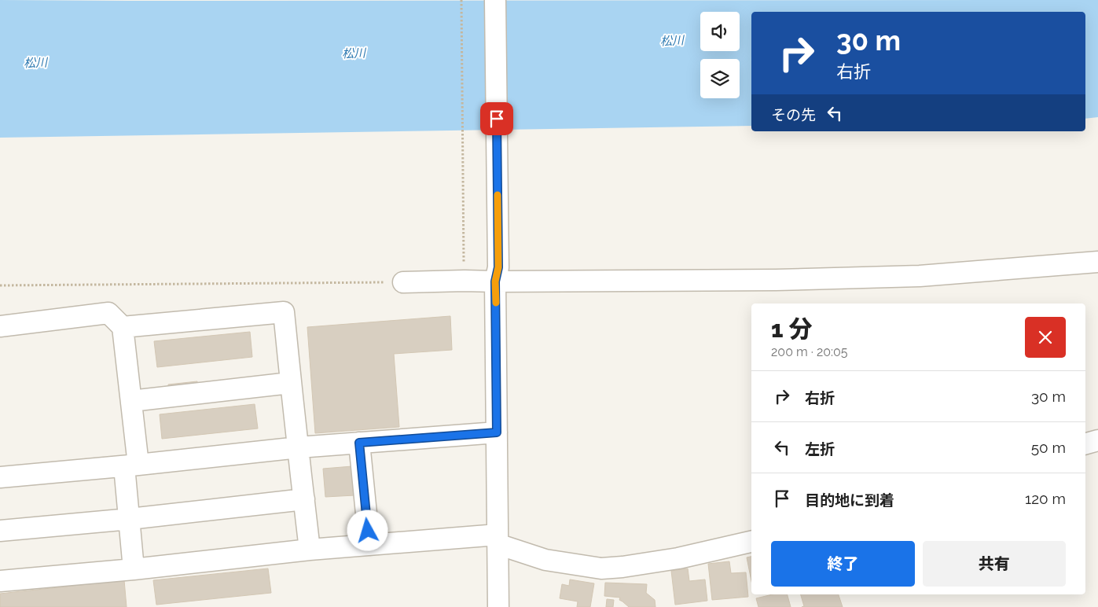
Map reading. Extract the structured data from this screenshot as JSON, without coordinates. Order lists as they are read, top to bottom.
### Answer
{
  "water": ["松川"],
  "page": {
    "turn": ["30 m", "右折"],
    "then": "その先",
    "heading": ["1 分", "200 m · 20:05"],
    "list": [
      {
        "name": "右折",
        "value": "30 m"
      },
      {
        "name": "左折",
        "value": "50 m"
      },
      {
        "name": "目的地に到着",
        "value": "120 m"
      }
    ],
    "buttons": ["終了", "共有"]
  }
}
